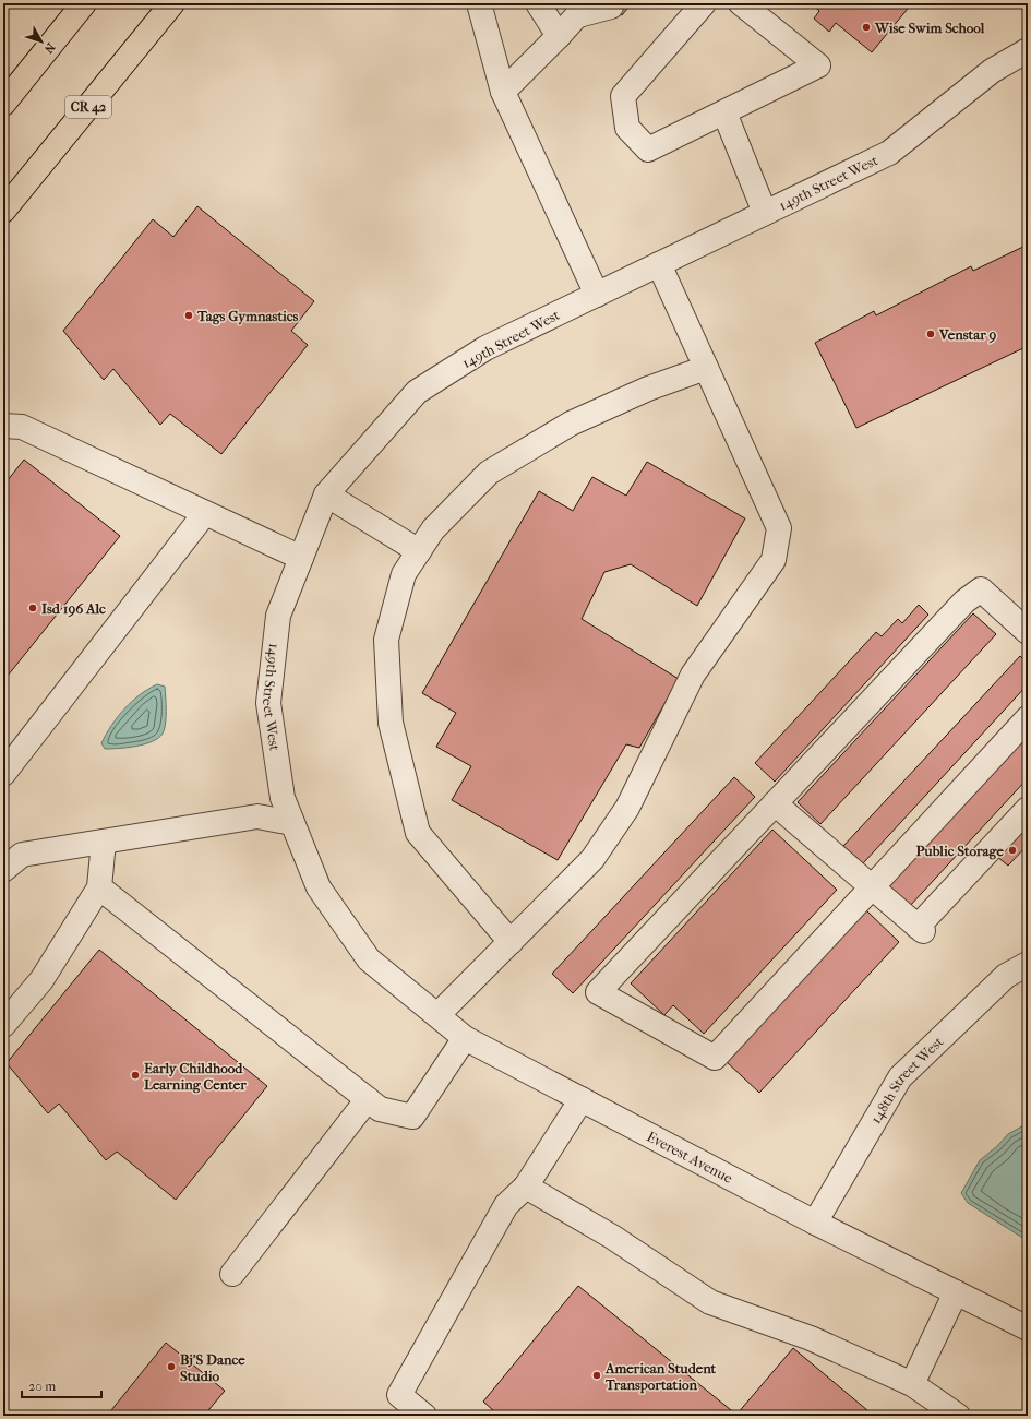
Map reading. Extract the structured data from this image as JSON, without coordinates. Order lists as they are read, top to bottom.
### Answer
{
  "streets": {
    "highway": ["CR 42"],
    "street": ["149th Street West", "148th Street West", "Everest Avenue"]
  },
  "crossings": [
    ["149th Street West", "Everest Avenue"],
    ["148th Street West", "Everest Avenue"]
  ],
  "places": [
    "Wise Swim School",
    "Tags Gymnastics",
    "Venstar 9",
    "Isd 196 Alc",
    "Public Storage",
    "Early Childhood Learning Center",
    "Bj'S Dance Studio",
    "American Student Transportation"
  ],
  "scale_bar": "20 m",
  "north": "bottom right"
}
